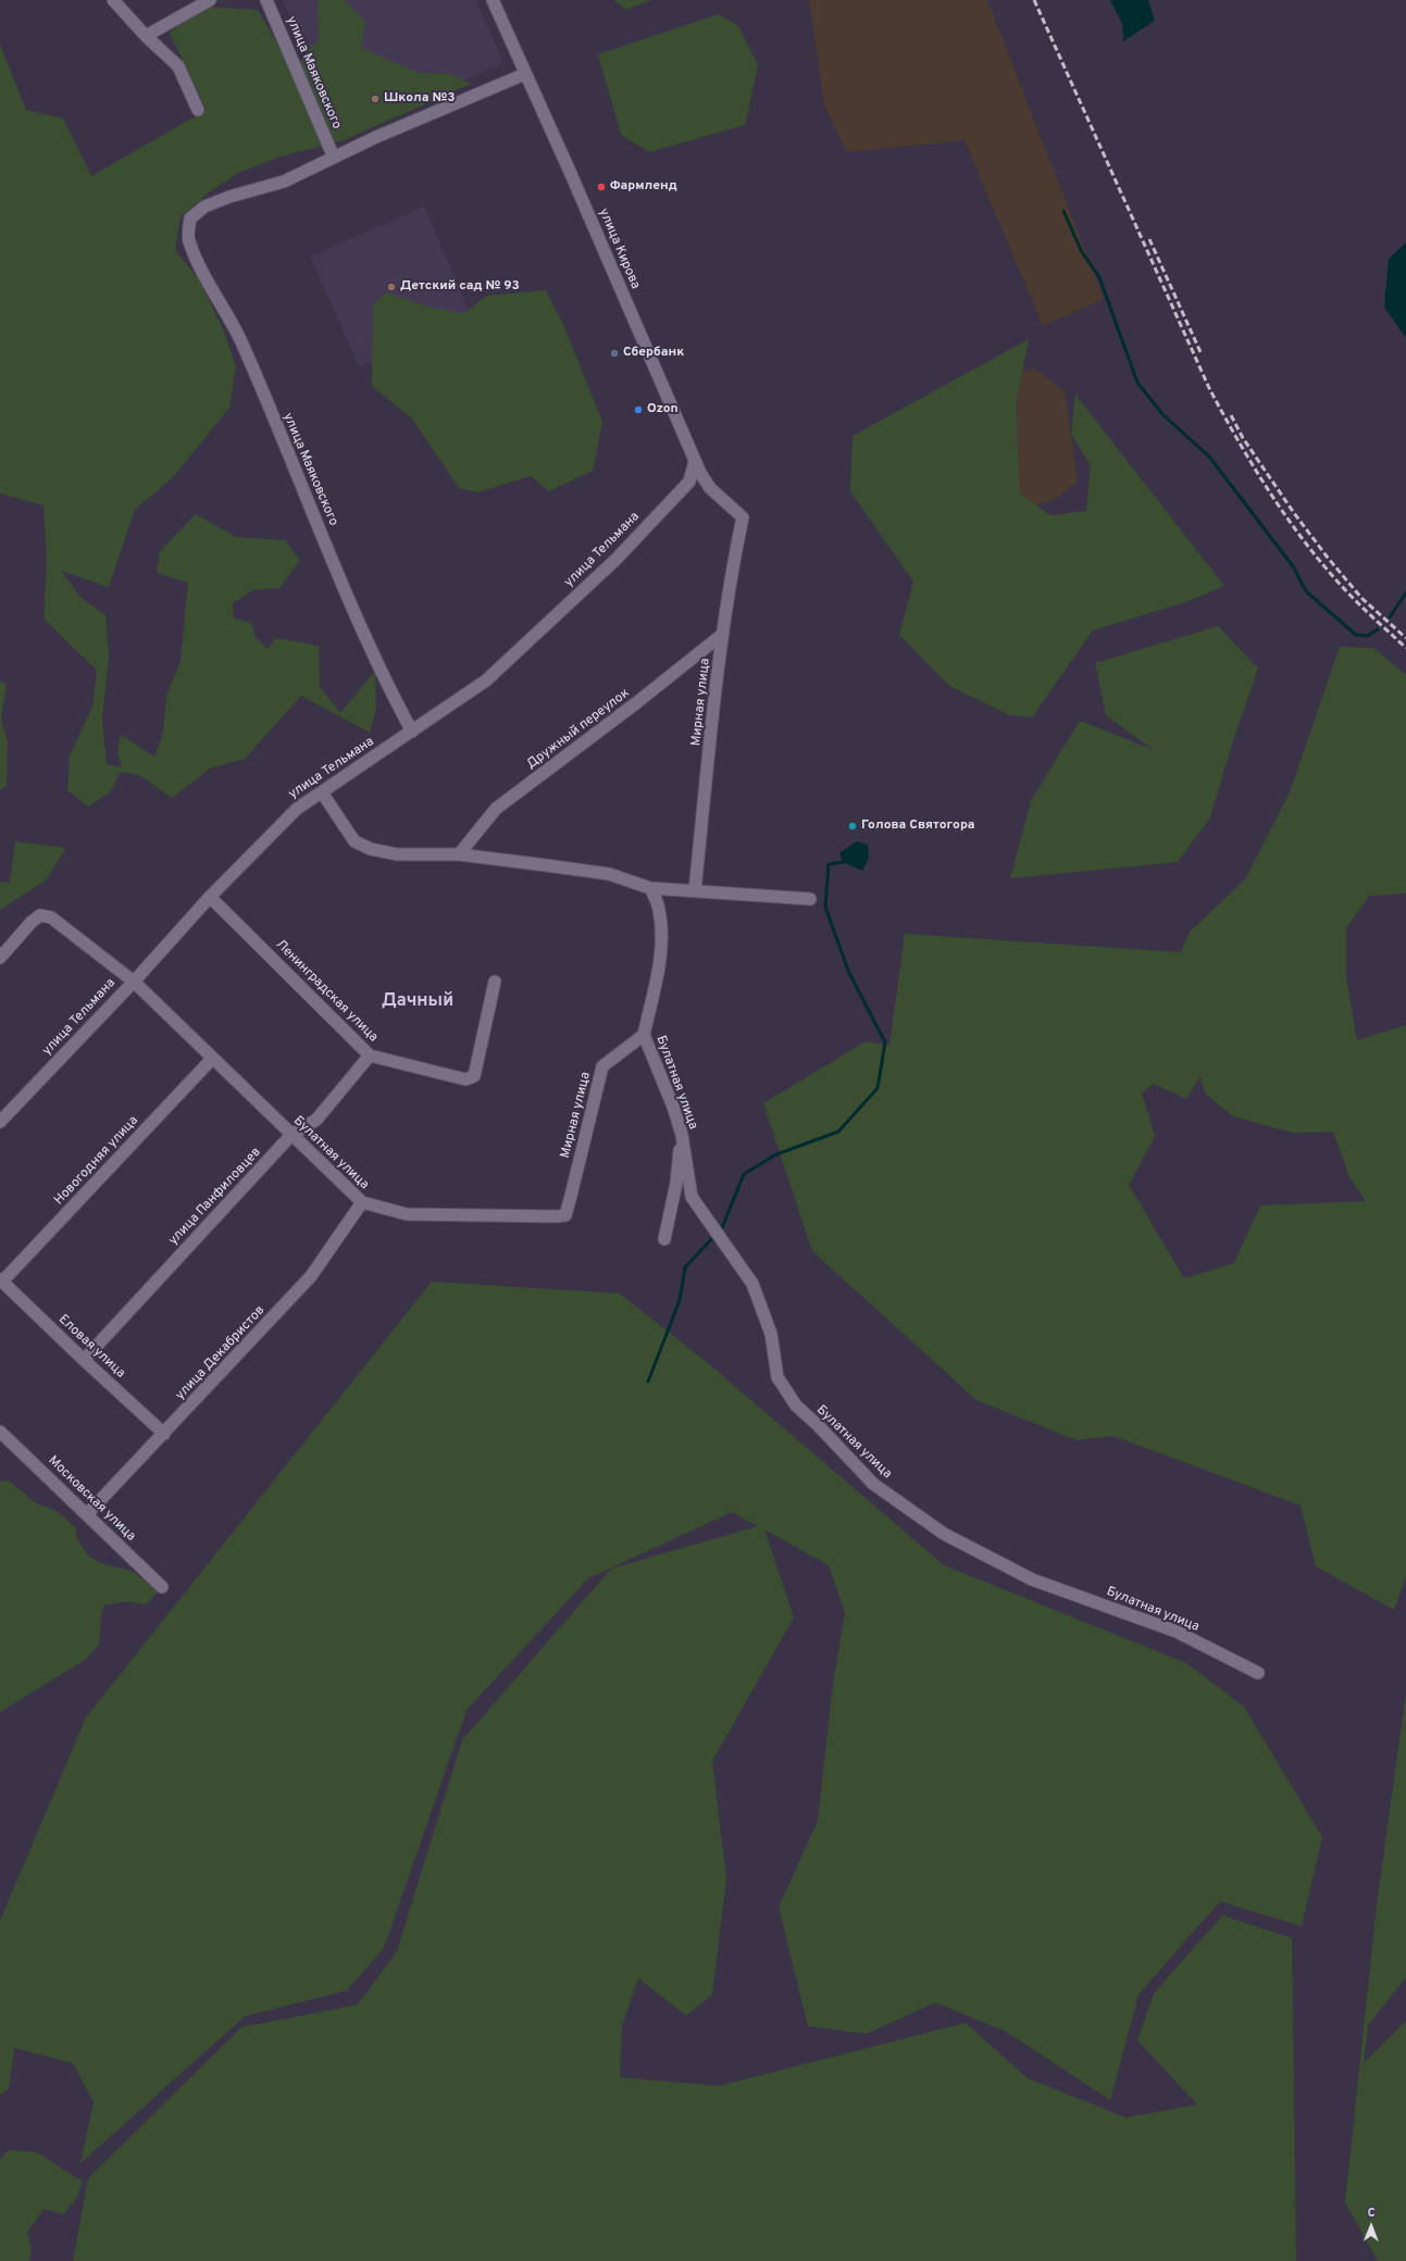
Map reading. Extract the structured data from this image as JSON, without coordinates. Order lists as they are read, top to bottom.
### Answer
{
  "streets": {
    "street": [
      "улица Маяковского",
      "улица Кирова",
      "улица Тельмана",
      "Мирная улица",
      "Дружный переулок",
      "Ленинградская улица",
      "Булатная улица",
      "Новогодняя улица",
      "улица Панфиловцев",
      "Еловая улица",
      "улица Декабристов",
      "Московская улица"
    ]
  },
  "crossings": [
    ["улица Маяковского", "улица Тельмана"],
    ["улица Кирова", "улица Тельмана"],
    ["улица Кирова", "Мирная улица"],
    ["улица Тельмана", "Ленинградская улица"],
    ["улица Тельмана", "Булатная улица"],
    ["Мирная улица", "Дружный переулок"],
    ["Мирная улица", "Булатная улица"],
    ["Ленинградская улица", "улица Панфиловцев"],
    ["Булатная улица", "Новогодняя улица"],
    ["Булатная улица", "улица Панфиловцев"],
    ["Булатная улица", "улица Декабристов"],
    ["Новогодняя улица", "Еловая улица"],
    ["улица Панфиловцев", "Еловая улица"],
    ["Еловая улица", "улица Декабристов"],
    ["улица Декабристов", "Московская улица"]
  ],
  "districts": ["Дачный"],
  "places": [
    "Школа №3",
    "Фармленд",
    "Детский сад № 93",
    "Сбербанк",
    "Ozon",
    "Голова Святогора"
  ],
  "north": "top"
}
